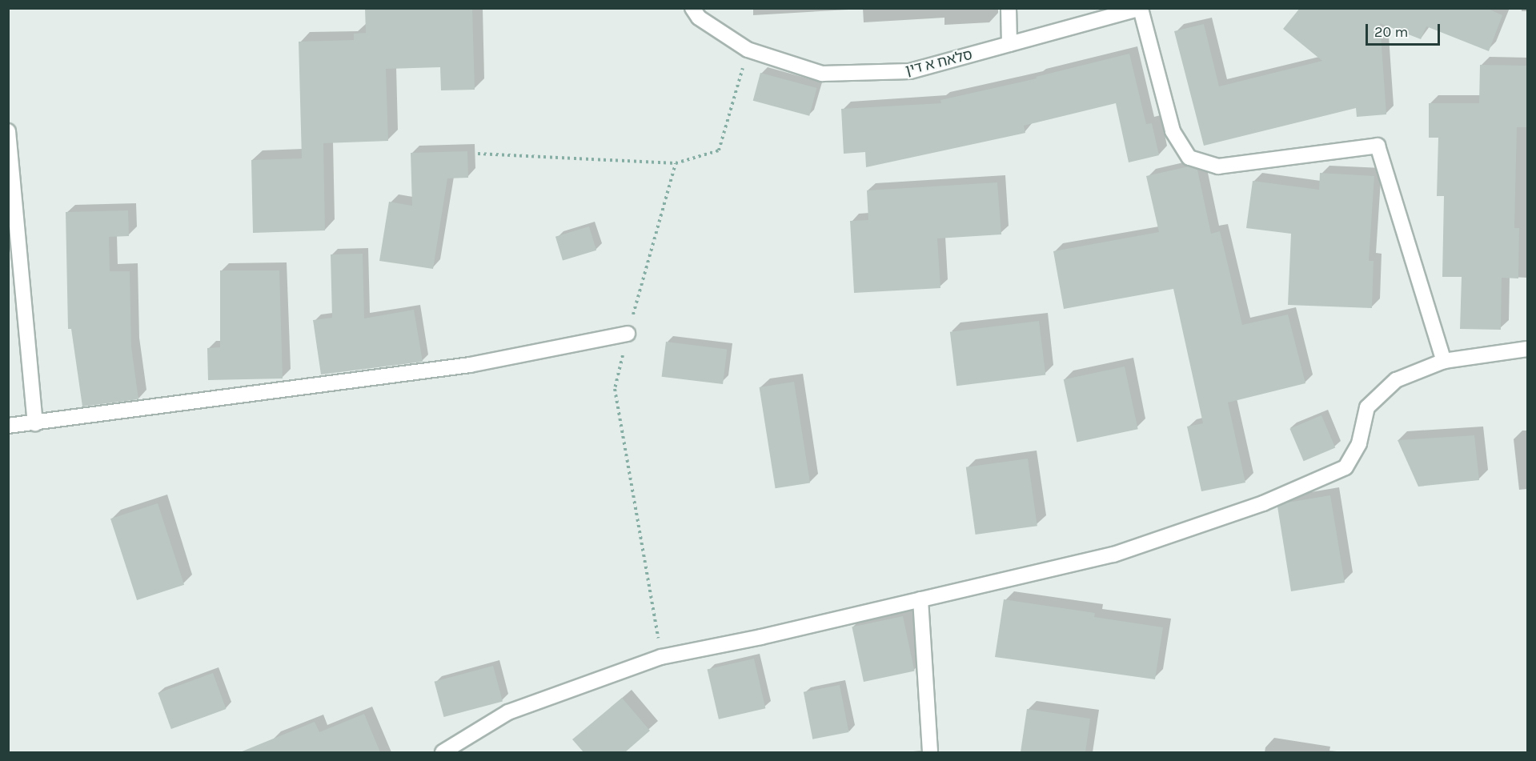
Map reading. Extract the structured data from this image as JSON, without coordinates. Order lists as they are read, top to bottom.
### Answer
{
  "streets": {
    "street": ["סלאח א דין"]
  },
  "scale_bar": "20 m"
}
